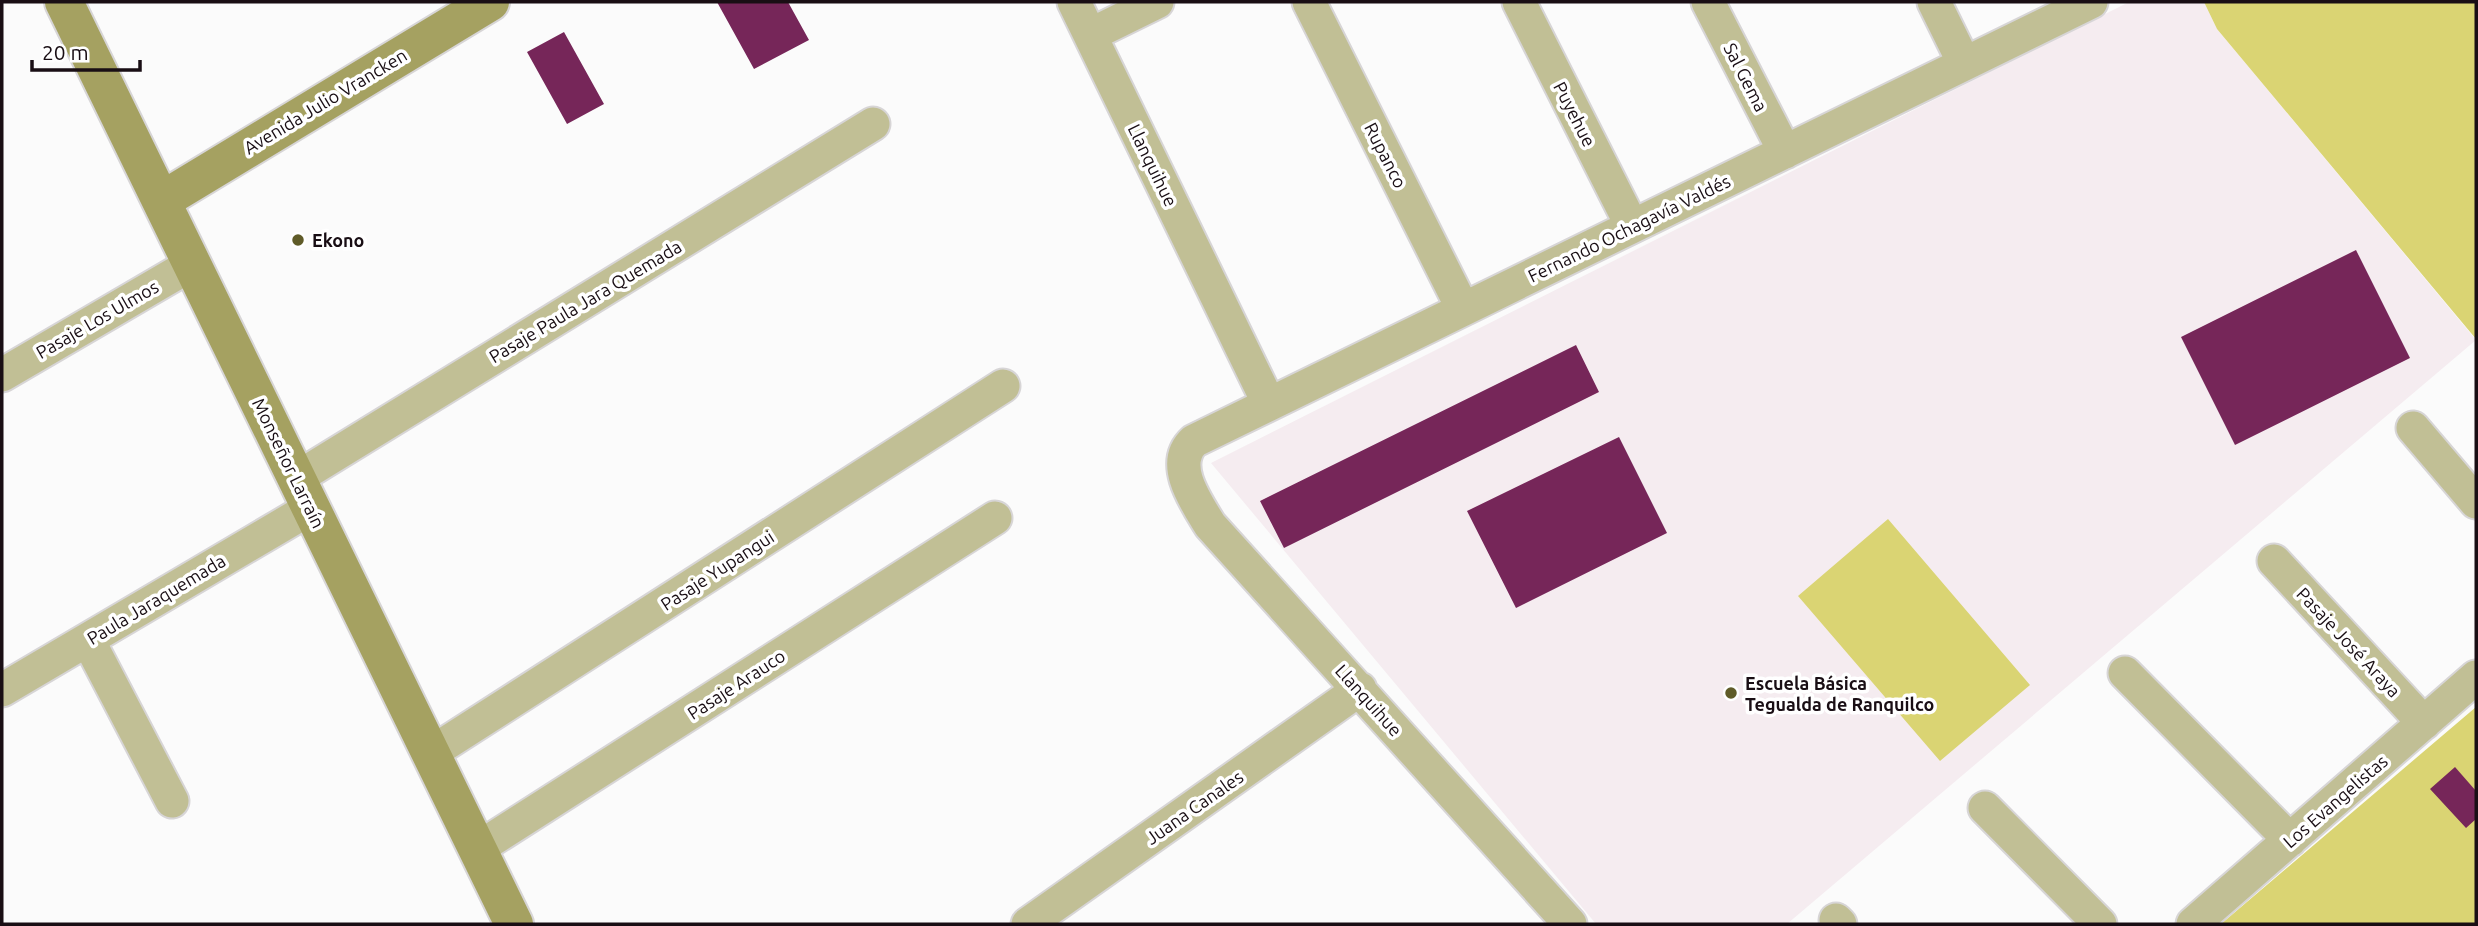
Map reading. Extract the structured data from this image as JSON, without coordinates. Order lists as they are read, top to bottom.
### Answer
{
  "streets": {
    "street": [
      "Sal Gema",
      "Avenida Julio Vrancken",
      "Puyehue",
      "Rupanco",
      "Llanquihue",
      "Fernando Ochagavía Valdés",
      "Pasaje Paula Jara Quemada",
      "Pasaje Los Ulmos",
      "Monseñor Larraín",
      "Pasaje Yupangui",
      "Paula Jaraquemada",
      "Pasaje José Araya",
      "Pasaje Arauco",
      "Los Evangelistas",
      "Juana Canales"
    ]
  },
  "crossings": [
    ["Sal Gema", "Fernando Ochagavía Valdés"],
    ["Avenida Julio Vrancken", "Monseñor Larraín"],
    ["Puyehue", "Fernando Ochagavía Valdés"],
    ["Rupanco", "Fernando Ochagavía Valdés"],
    ["Llanquihue", "Fernando Ochagavía Valdés"],
    ["Llanquihue", "Juana Canales"],
    ["Pasaje Paula Jara Quemada", "Monseñor Larraín"],
    ["Pasaje Paula Jara Quemada", "Paula Jaraquemada"],
    ["Pasaje Los Ulmos", "Monseñor Larraín"],
    ["Monseñor Larraín", "Pasaje Yupangui"],
    ["Monseñor Larraín", "Paula Jaraquemada"],
    ["Monseñor Larraín", "Pasaje Arauco"],
    ["Pasaje José Araya", "Los Evangelistas"]
  ],
  "places": ["Ekono", "Escuela Básica Tegualda de Ranquilco"],
  "scale_bar": "20 m"
}
